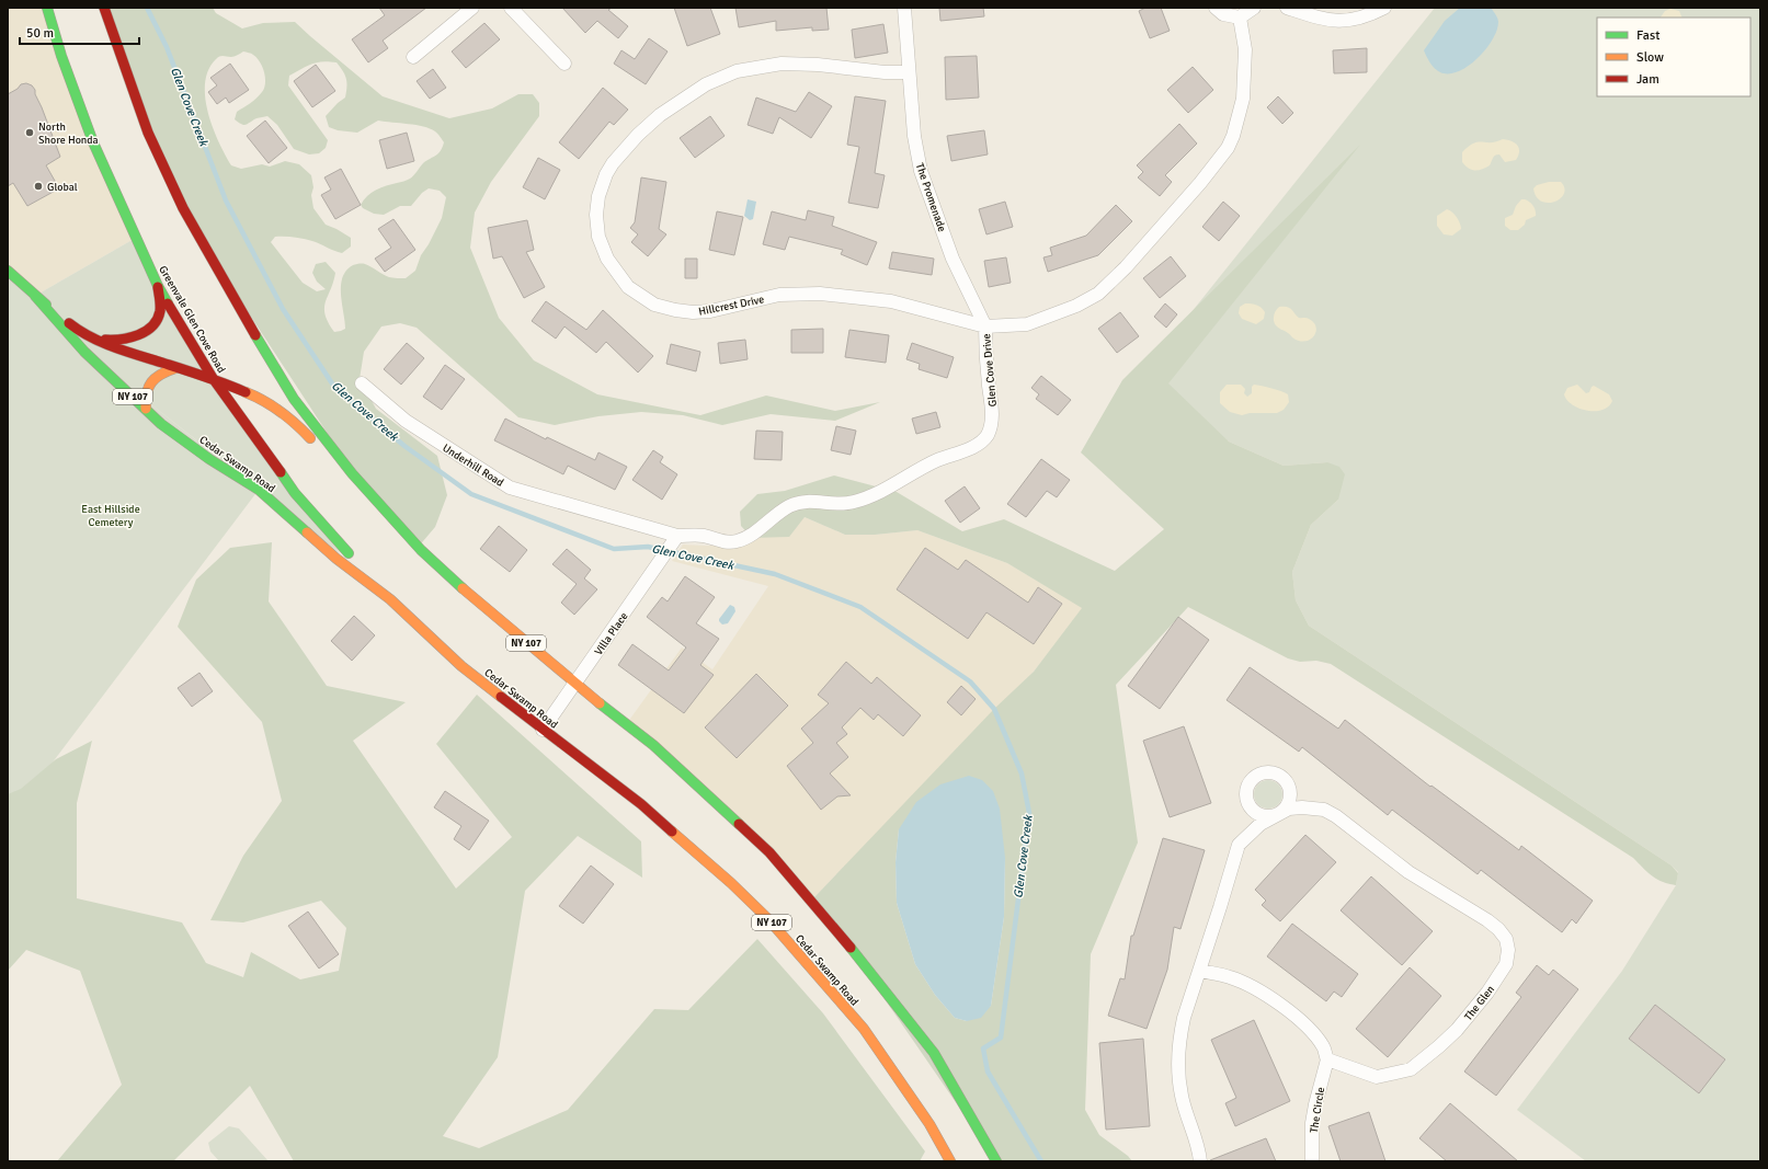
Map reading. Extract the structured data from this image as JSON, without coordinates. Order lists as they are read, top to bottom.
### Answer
{
  "streets": {
    "main road": ["Greenvale Glen Cove Road", "NY 107", "Cedar Swamp Road"],
    "street": [
      "The Promenade",
      "Hillcrest Drive",
      "Glen Cove Drive",
      "Underhill Road",
      "Villa Place",
      "The Glen",
      "The Circle"
    ]
  },
  "crossings": [
    ["The Promenade", "Hillcrest Drive"],
    ["The Promenade", "Glen Cove Drive"],
    ["Hillcrest Drive", "Glen Cove Drive"],
    ["Greenvale Glen Cove Road", "NY 107"],
    ["Greenvale Glen Cove Road", "Cedar Swamp Road"],
    ["Glen Cove Drive", "Underhill Road"],
    ["Glen Cove Drive", "Villa Place"],
    ["NY 107", "Cedar Swamp Road"],
    ["NY 107", "Villa Place"],
    ["Cedar Swamp Road", "Villa Place"],
    ["Underhill Road", "Villa Place"],
    ["The Glen", "The Circle"]
  ],
  "water": ["Glen Cove Creek"],
  "parks": ["East Hillside Cemetery"],
  "places": ["North Shore Honda", "Global"],
  "legend": ["Fast", "Slow", "Jam"],
  "scale_bar": "50 m"
}
